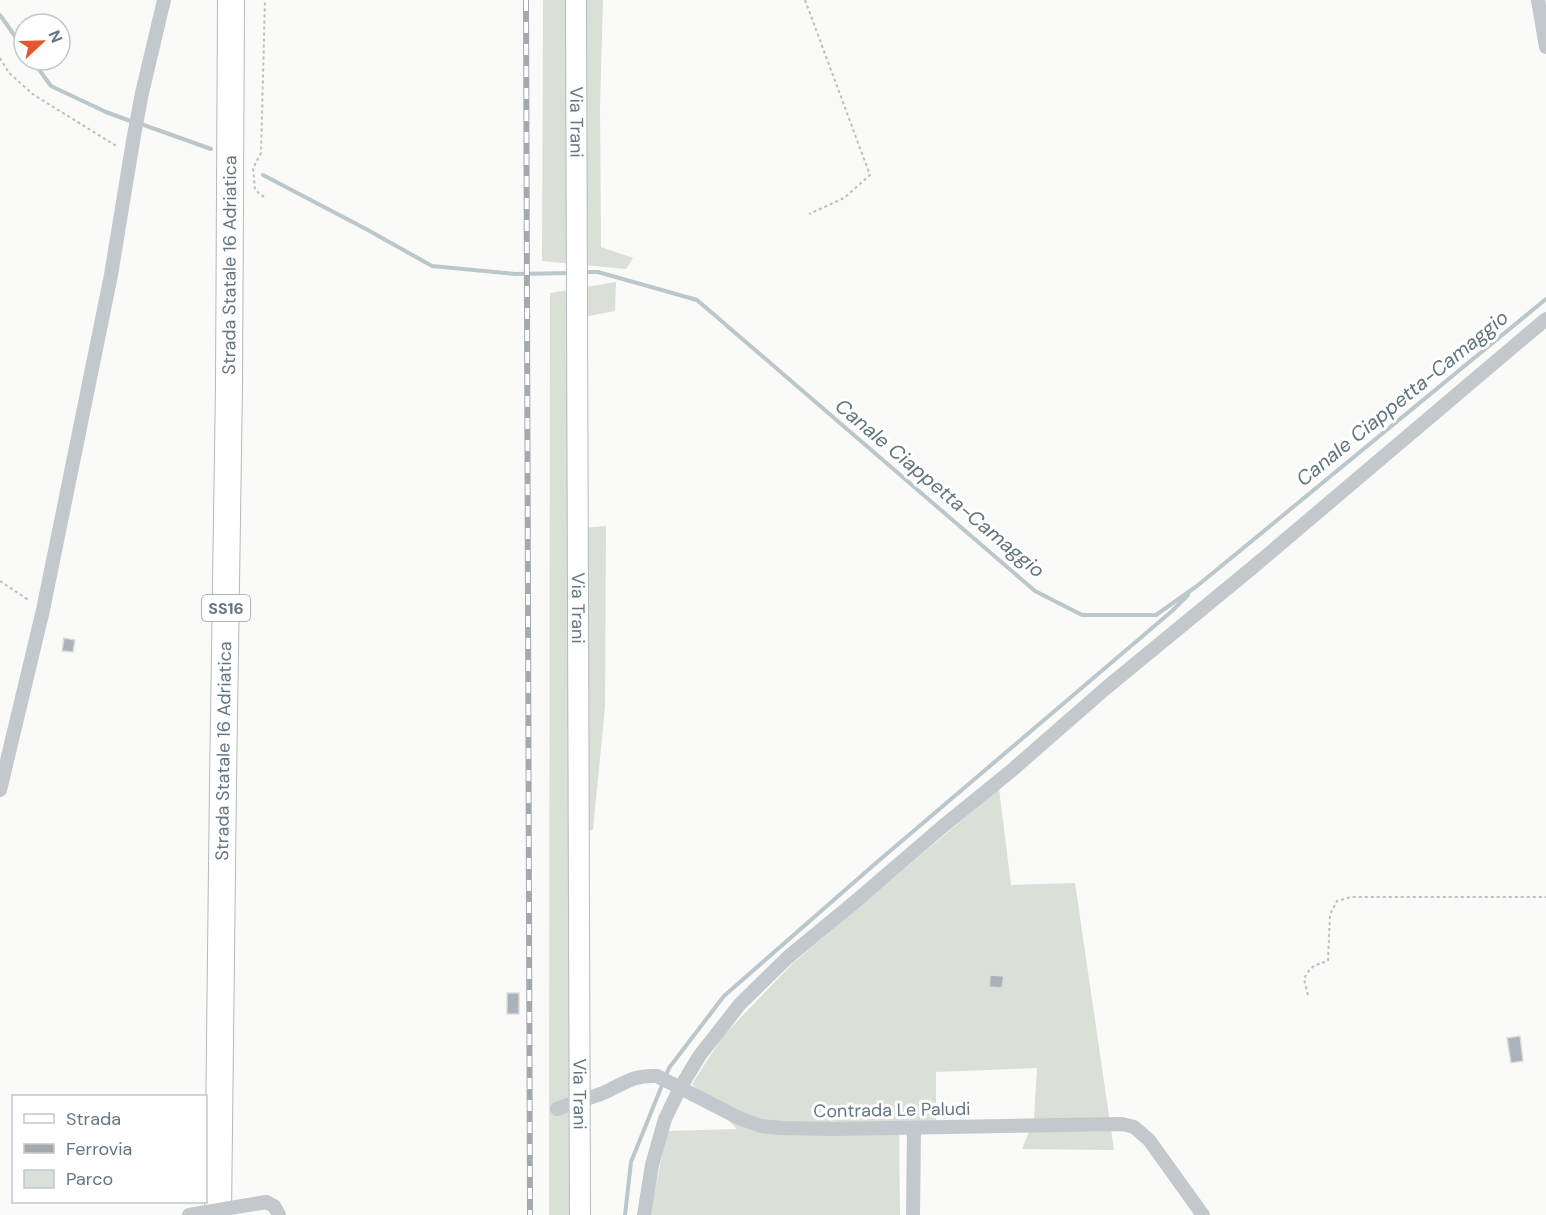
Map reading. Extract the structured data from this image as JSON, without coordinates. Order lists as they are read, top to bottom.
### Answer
{
  "streets": {
    "highway": ["Strada Statale 16 Adriatica", "SS16"],
    "main road": ["Via Trani"],
    "street": ["Contrada Le Paludi"]
  },
  "crossings": [
    ["Via Trani", "Contrada Le Paludi"]
  ],
  "water": ["Canale Ciappetta-Camaggio"],
  "legend": ["Strada", "Ferrovia", "Parco"],
  "north": "right"
}
